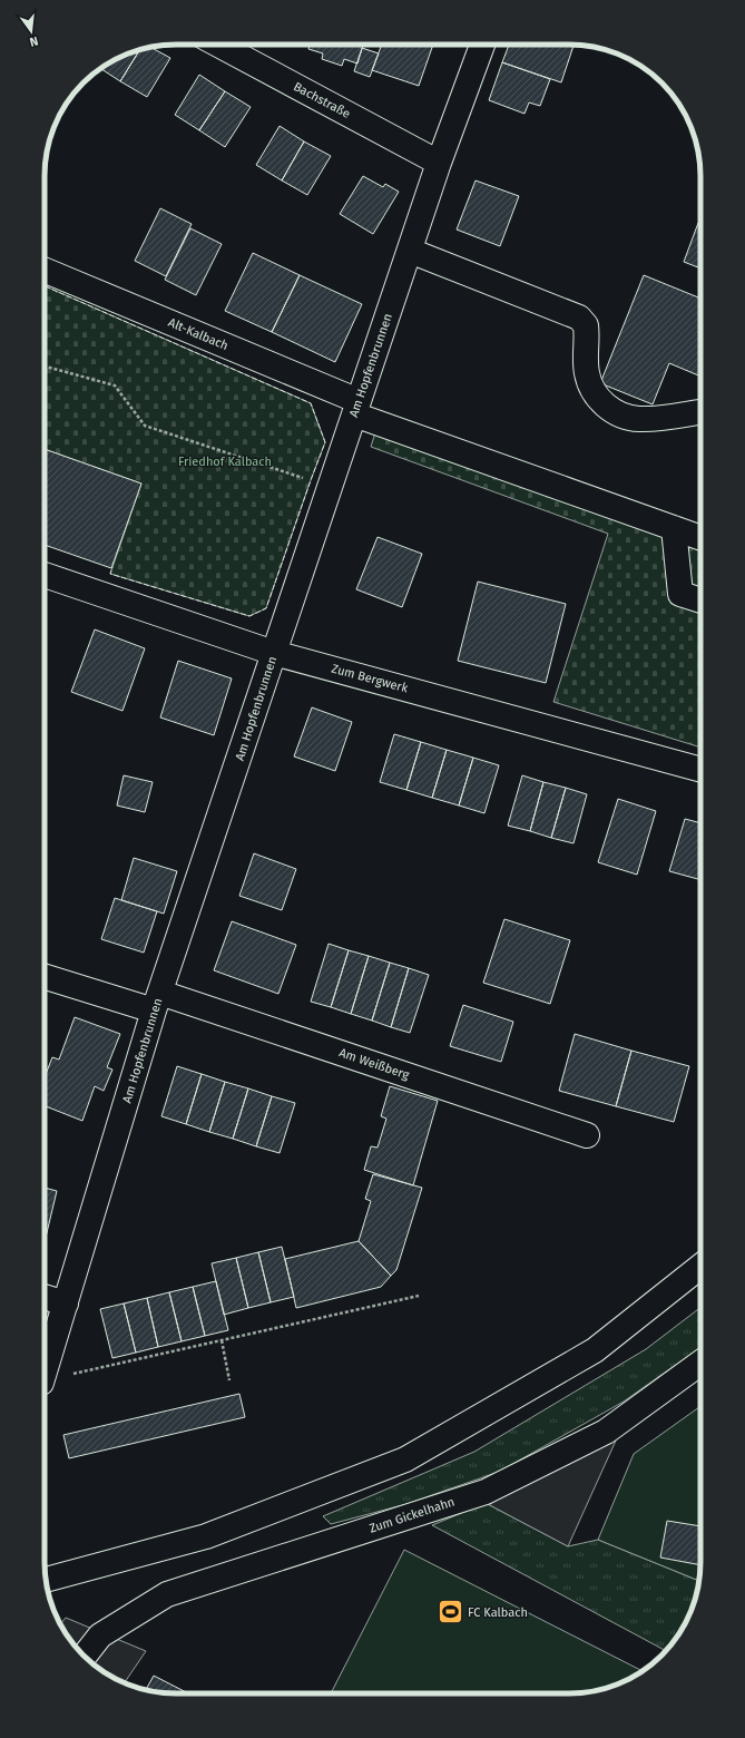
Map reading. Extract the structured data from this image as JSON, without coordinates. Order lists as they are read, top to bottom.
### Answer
{
  "streets": {
    "street": [
      "Bachstraße",
      "Alt-Kalbach",
      "Am Hopfenbrunnen",
      "Zum Bergwerk",
      "Am Weißberg",
      "Zum Gickelhahn"
    ]
  },
  "crossings": [
    ["Bachstraße", "Am Hopfenbrunnen"],
    ["Alt-Kalbach", "Am Hopfenbrunnen"],
    ["Am Hopfenbrunnen", "Zum Bergwerk"],
    ["Am Hopfenbrunnen", "Am Weißberg"]
  ],
  "parks": ["Friedhof Kalbach"],
  "places": {
    "sports": ["FC Kalbach"]
  },
  "north": "bottom"
}
